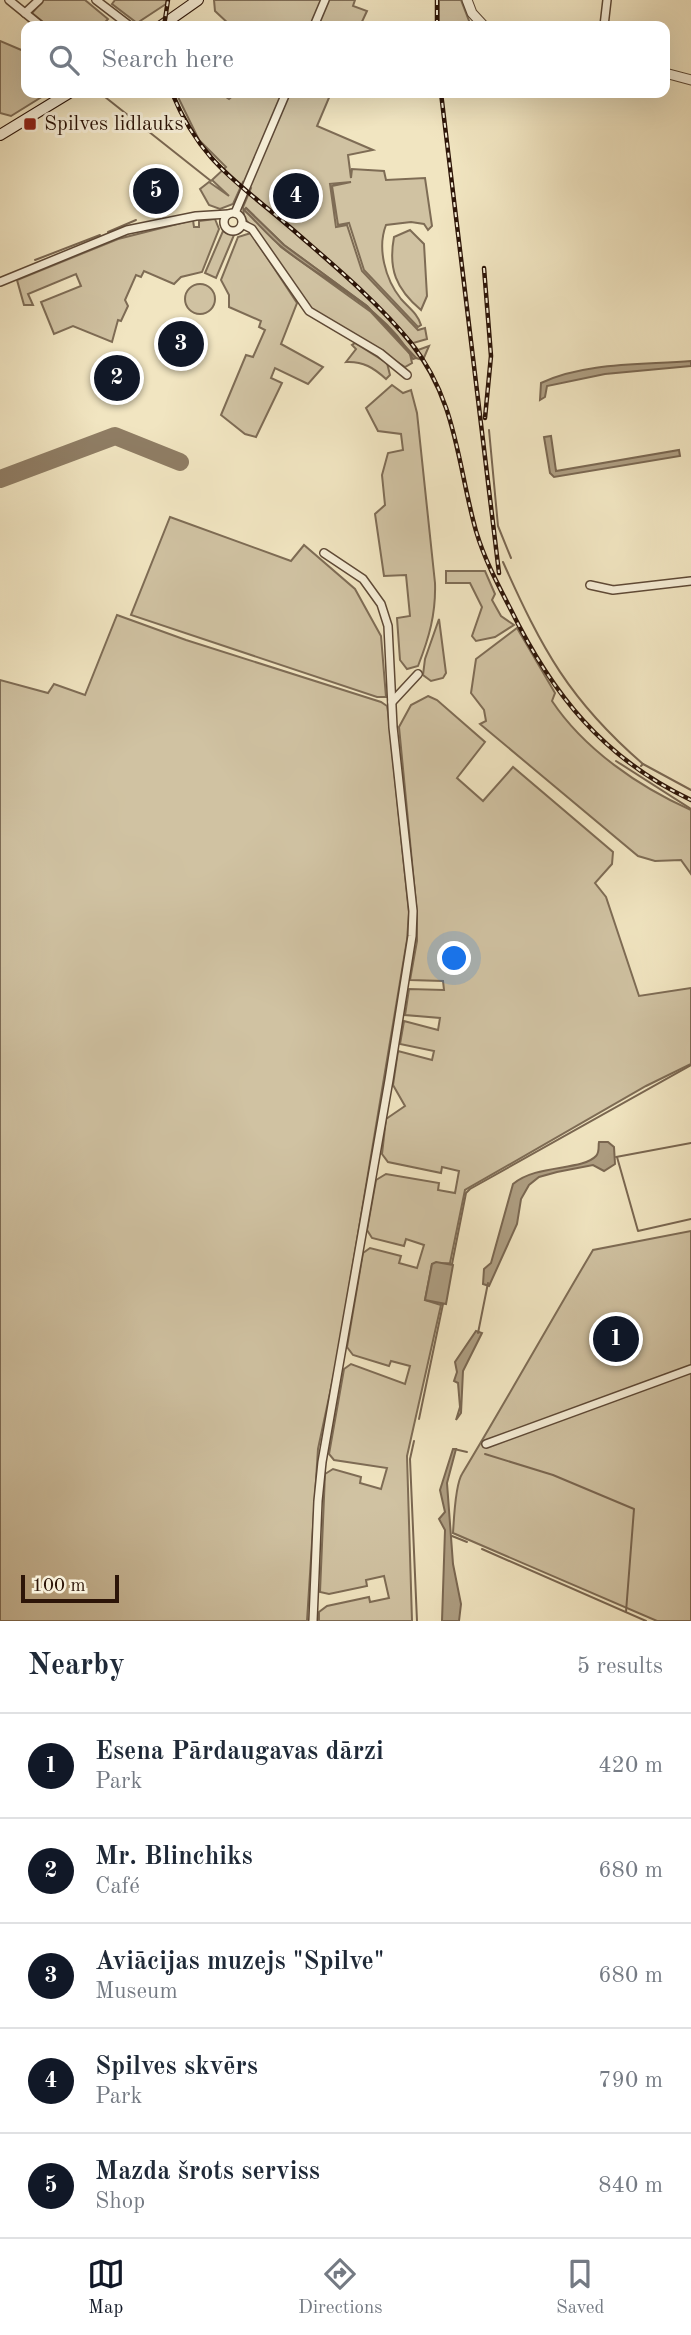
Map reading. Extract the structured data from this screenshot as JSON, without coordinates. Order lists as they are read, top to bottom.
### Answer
{
  "places": {
    "transit": ["Spilves lidlauks"]
  },
  "scale_bar": "100 m",
  "page": {
    "search": "Search here",
    "pins": [
      "5",
      "4",
      "3",
      "2",
      "1"
    ],
    "scale": "100 m",
    "heading": ["Nearby", "5 results"],
    "list": [
      {
        "mark": "1",
        "name": "Esena Pārdaugavas dārzi",
        "note": "Park",
        "value": "420 m"
      },
      {
        "mark": "2",
        "name": "Mr. Blinchiks",
        "note": "Café",
        "value": "680 m"
      },
      {
        "mark": "3",
        "name": "Aviācijas muzejs \"Spilve\"",
        "note": "Museum",
        "value": "680 m"
      },
      {
        "mark": "4",
        "name": "Spilves skvērs",
        "note": "Park",
        "value": "790 m"
      },
      {
        "mark": "5",
        "name": "Mazda šrots serviss",
        "note": "Shop",
        "value": "840 m"
      }
    ],
    "nav": ["Map", "Directions", "Saved"]
  }
}
